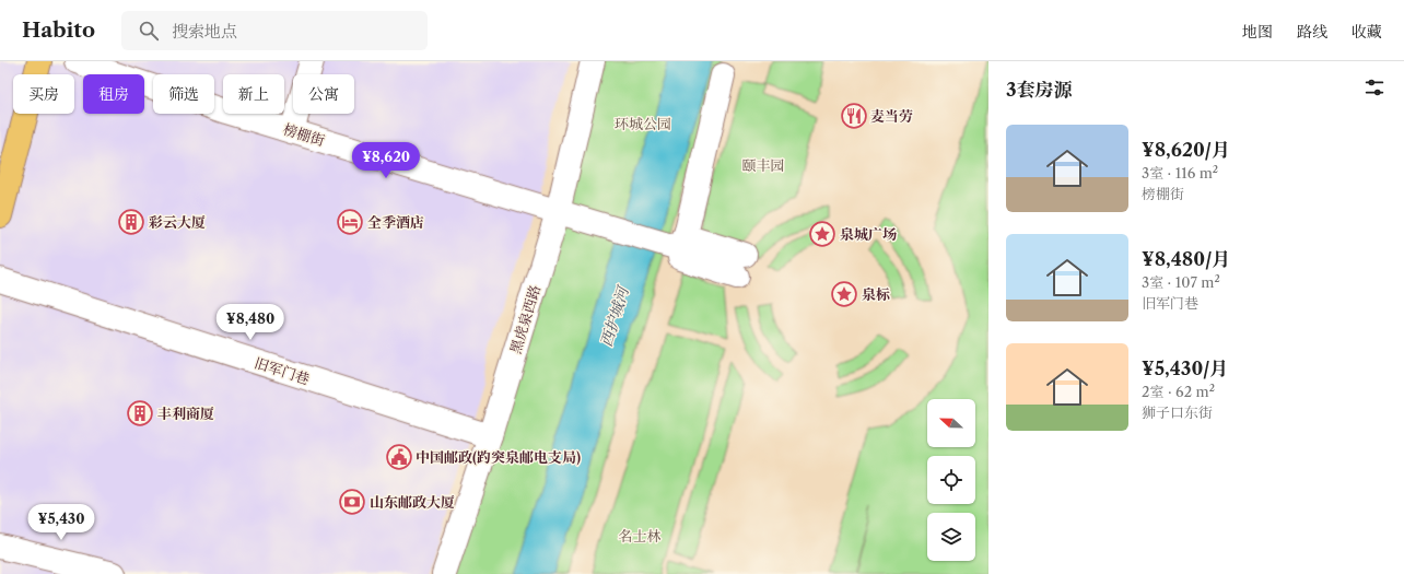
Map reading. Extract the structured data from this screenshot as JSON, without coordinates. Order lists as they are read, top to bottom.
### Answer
{
  "streets": {
    "street": ["榜棚街", "黑虎泉西路", "旧军门巷"]
  },
  "crossings": [
    ["榜棚街", "黑虎泉西路"],
    ["黑虎泉西路", "旧军门巷"]
  ],
  "water": ["西护城河"],
  "parks": ["环城公园", "颐丰园", "名士林"],
  "places": {
    "restaurant": ["麦当劳"],
    "building": ["彩云大厦", "丰利商厦"],
    "hotel": ["全季酒店"],
    "place": ["泉城广场", "泉标"],
    "public building": ["中国邮政(趵突泉邮电支局)"],
    "bank": ["山东邮政大厦"]
  },
  "north": "left",
  "page": {
    "header": "Habito",
    "search": "搜索地点",
    "nav": ["地图", "路线", "收藏"],
    "heading": "3套房源",
    "chip": [
      "买房",
      "租房",
      "筛选",
      "新上",
      "公寓"
    ],
    "list": [
      {
        "name": "¥8,620/月",
        "note": "3室 · 116 m² · 榜棚街"
      },
      {
        "name": "¥8,480/月",
        "note": "3室 · 107 m² · 旧军门巷"
      },
      {
        "name": "¥5,430/月",
        "note": "2室 · 62 m² · 狮子口东街"
      }
    ],
    "price": ["¥8,620", "¥8,480", "¥5,430"]
  }
}
